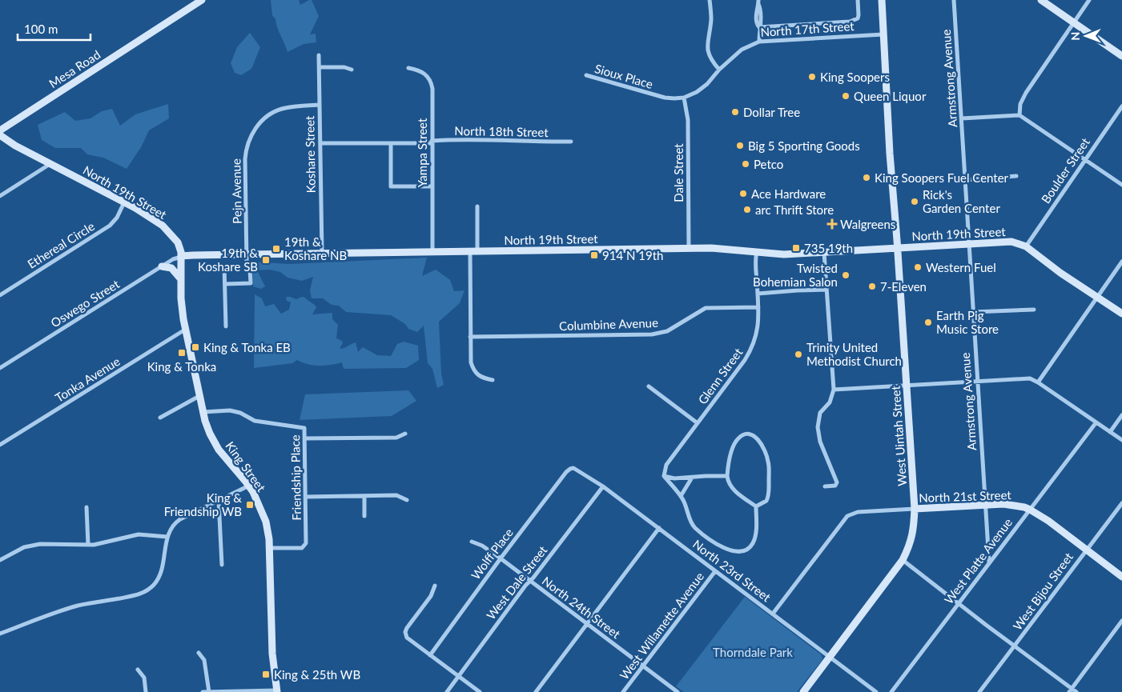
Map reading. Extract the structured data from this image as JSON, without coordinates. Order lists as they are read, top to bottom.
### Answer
{
  "streets": {
    "street": [
      "North 17th Street",
      "Mesa Road",
      "Sioux Place",
      "Armstrong Avenue",
      "North 18th Street",
      "Yampa Street",
      "Koshare Street",
      "Boulder Street",
      "Dale Street",
      "Pejn Avenue",
      "North 19th Street",
      "Ethereal Circle",
      "Oswego Street",
      "Columbine Avenue",
      "Glenn Street",
      "Tonka Avenue",
      "West Uintah Street",
      "King Street",
      "Friendship Place",
      "North 21st Street",
      "Wolff Place",
      "West Platte Avenue",
      "North 23rd Street",
      "West Dale Street",
      "West Bijou Street",
      "North 24th Street",
      "West Willamette Avenue"
    ]
  },
  "crossings": [
    ["North 17th Street", "Sioux Place"],
    ["North 17th Street", "Dale Street"],
    ["North 17th Street", "West Uintah Street"],
    ["Armstrong Avenue", "North 19th Street"],
    ["Armstrong Avenue", "North 21st Street"],
    ["Armstrong Avenue", "West Platte Avenue"],
    ["North 18th Street", "Yampa Street"],
    ["North 18th Street", "Koshare Street"],
    ["Yampa Street", "North 19th Street"],
    ["Koshare Street", "Pejn Avenue"],
    ["Koshare Street", "North 19th Street"],
    ["Boulder Street", "North 19th Street"],
    ["Dale Street", "North 19th Street"],
    ["Pejn Avenue", "North 19th Street"],
    ["North 19th Street", "Ethereal Circle"],
    ["North 19th Street", "Oswego Street"],
    ["North 19th Street", "Glenn Street"],
    ["North 19th Street", "West Uintah Street"],
    ["North 19th Street", "King Street"],
    ["Oswego Street", "King Street"],
    ["Columbine Avenue", "Glenn Street"],
    ["Tonka Avenue", "King Street"],
    ["West Uintah Street", "North 21st Street"],
    ["West Uintah Street", "North 23rd Street"],
    ["King Street", "Friendship Place"],
    ["North 21st Street", "West Platte Avenue"],
    ["North 21st Street", "North 23rd Street"],
    ["North 21st Street", "West Bijou Street"],
    ["Wolff Place", "North 23rd Street"],
    ["Wolff Place", "North 24th Street"],
    ["North 23rd Street", "West Dale Street"],
    ["North 23rd Street", "West Willamette Avenue"],
    ["West Dale Street", "North 24th Street"],
    ["North 24th Street", "West Willamette Avenue"]
  ],
  "parks": ["Thorndale Park"],
  "places": {
    "other": [
      "King Soopers",
      "Queen Liquor",
      "Dollar Tree",
      "Big 5 Sporting Goods",
      "Petco",
      "King Soopers Fuel Center",
      "Ace Hardware",
      "Rick's Garden Center",
      "arc Thrift Store",
      "Western Fuel",
      "Twisted Bohemian Salon",
      "7-Eleven",
      "Earth Pig Music Store",
      "Trinity United Methodist Church"
    ],
    "health": ["Walgreens"],
    "transit": [
      "735 19th",
      "19th & Koshare NB",
      "914 N 19th",
      "19th & Koshare SB",
      "King & Tonka EB",
      "King & Tonka",
      "King & Friendship WB",
      "King & 25th WB"
    ]
  },
  "scale_bar": "100 m",
  "north": "left"
}
